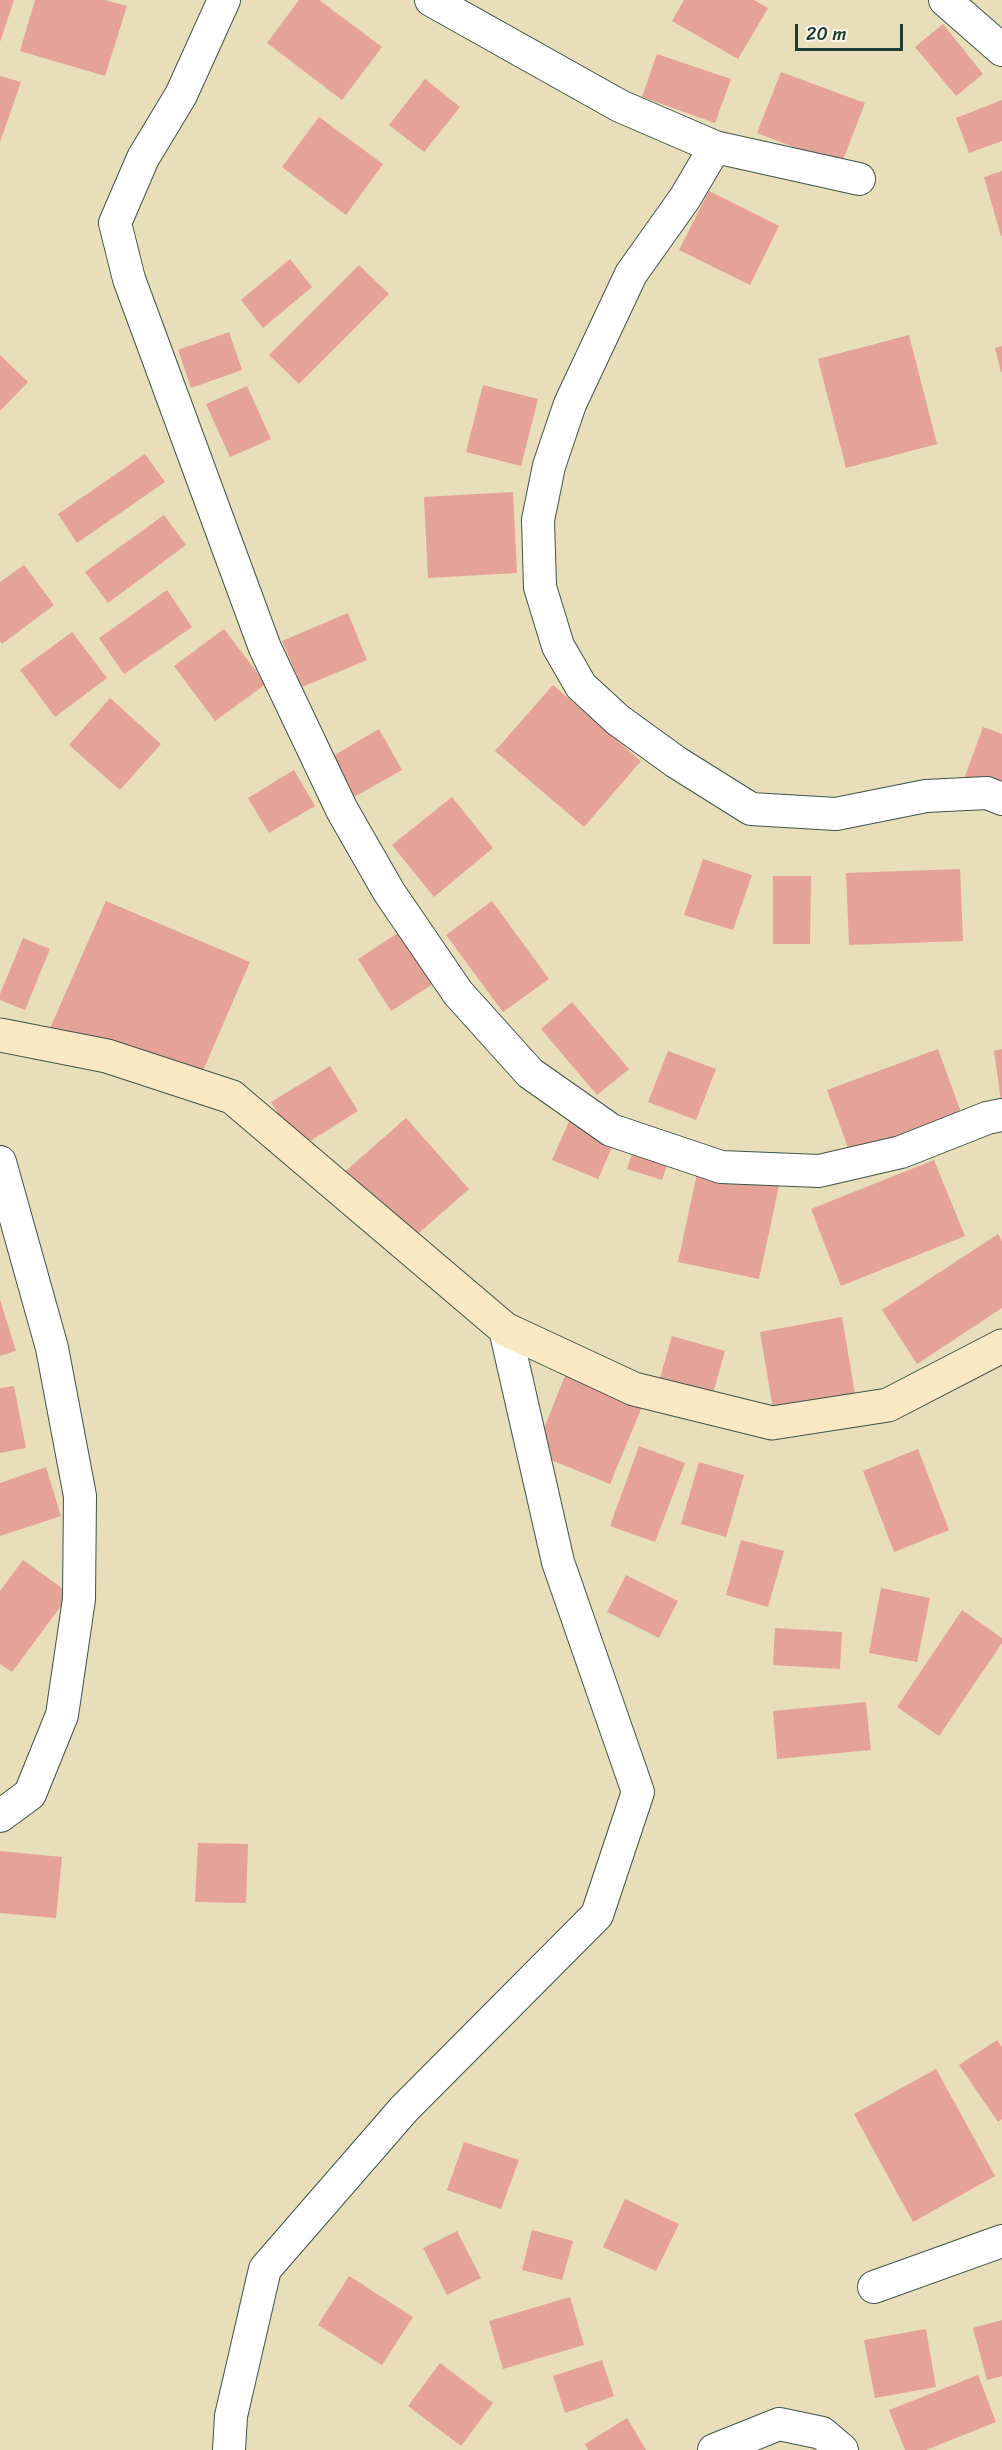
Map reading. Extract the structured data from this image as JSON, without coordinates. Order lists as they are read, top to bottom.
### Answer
{
  "scale_bar": "20 m"
}
